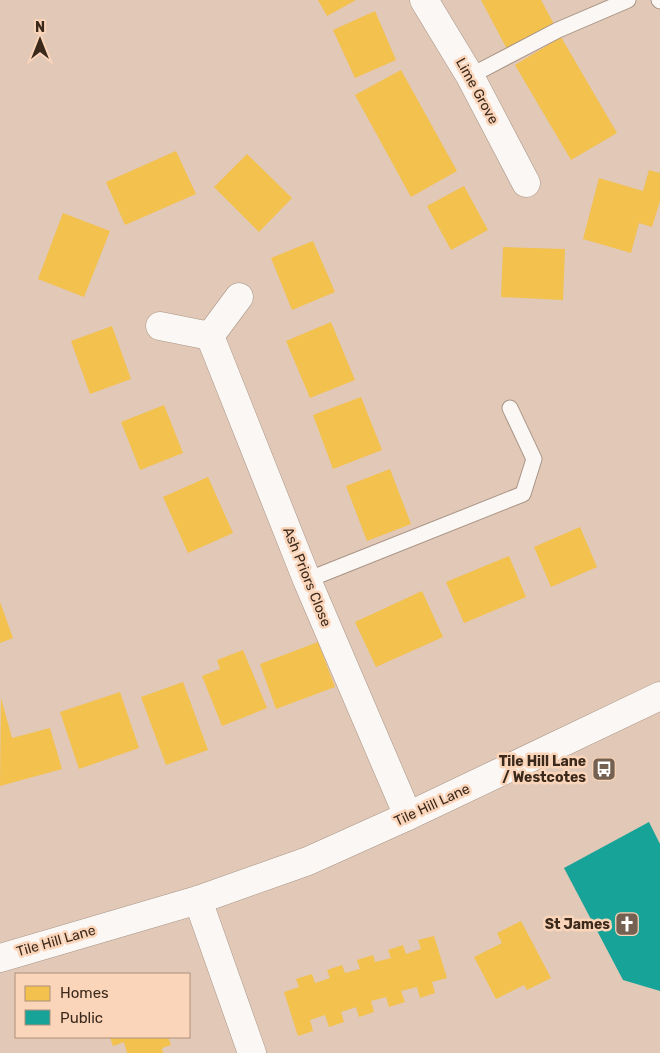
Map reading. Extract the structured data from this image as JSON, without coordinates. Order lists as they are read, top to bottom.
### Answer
{
  "streets": {
    "street": ["Lime Grove", "Ash Priors Close", "Tile Hill Lane"]
  },
  "crossings": [
    ["Ash Priors Close", "Tile Hill Lane"]
  ],
  "places": {
    "bus stop": ["Tile Hill Lane / Westcotes"],
    "church": ["St James"]
  },
  "legend": ["Homes", "Public"],
  "north": "top"
}
